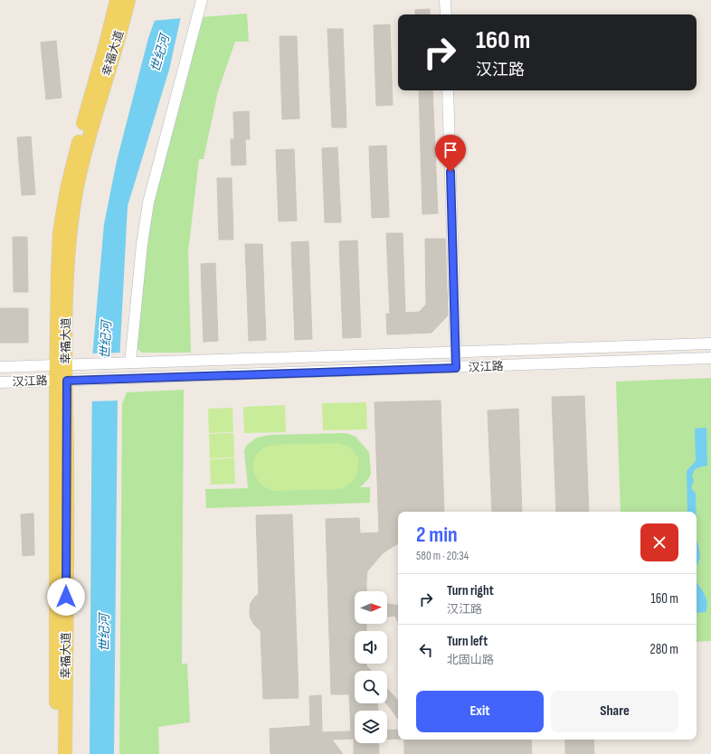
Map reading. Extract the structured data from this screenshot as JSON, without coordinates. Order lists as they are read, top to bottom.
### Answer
{
  "streets": {
    "main road": ["幸福大道"],
    "street": ["汉江路"]
  },
  "crossings": [
    ["幸福大道", "汉江路"]
  ],
  "water": ["世纪河"],
  "north": "right",
  "page": {
    "turn": ["160 m", "汉江路"],
    "heading": ["2 min", "580 m · 20:34"],
    "list": [
      {
        "name": "Turn right",
        "note": "汉江路",
        "value": "160 m"
      },
      {
        "name": "Turn left",
        "note": "北固山路",
        "value": "280 m"
      }
    ],
    "buttons": ["Exit", "Share"]
  }
}
